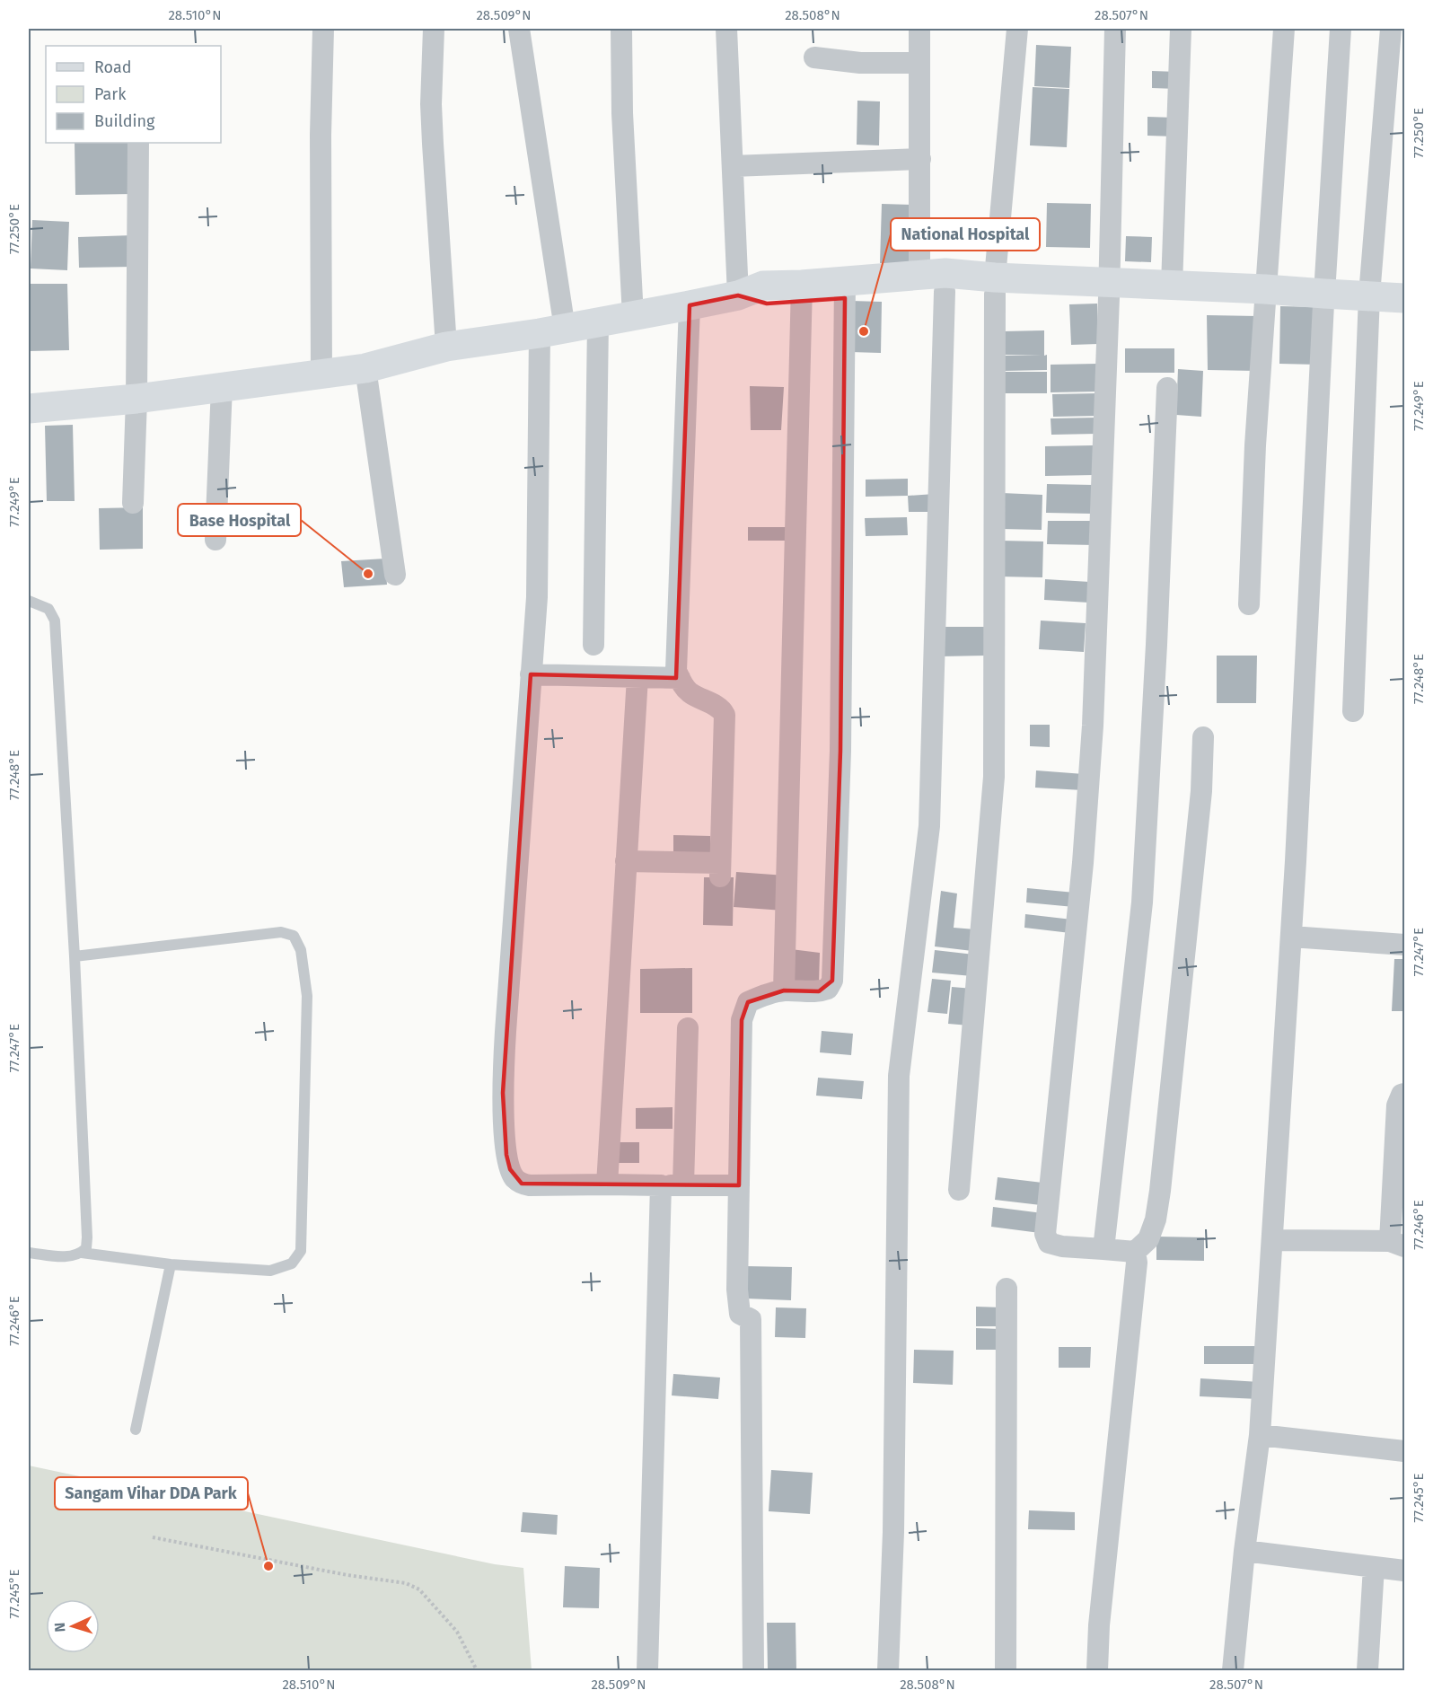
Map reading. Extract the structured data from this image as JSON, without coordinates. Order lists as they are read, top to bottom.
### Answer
{
  "places": ["National Hospital", "Base Hospital", "Sangam Vihar DDA Park"],
  "legend": ["Road", "Park", "Building"],
  "north": "left",
  "coordinates": [
    "28.510°N",
    "28.509°N",
    "28.508°N",
    "28.507°N",
    "77.250°E",
    "77.249°E",
    "77.248°E",
    "77.247°E",
    "77.246°E",
    "77.245°E"
  ]
}
